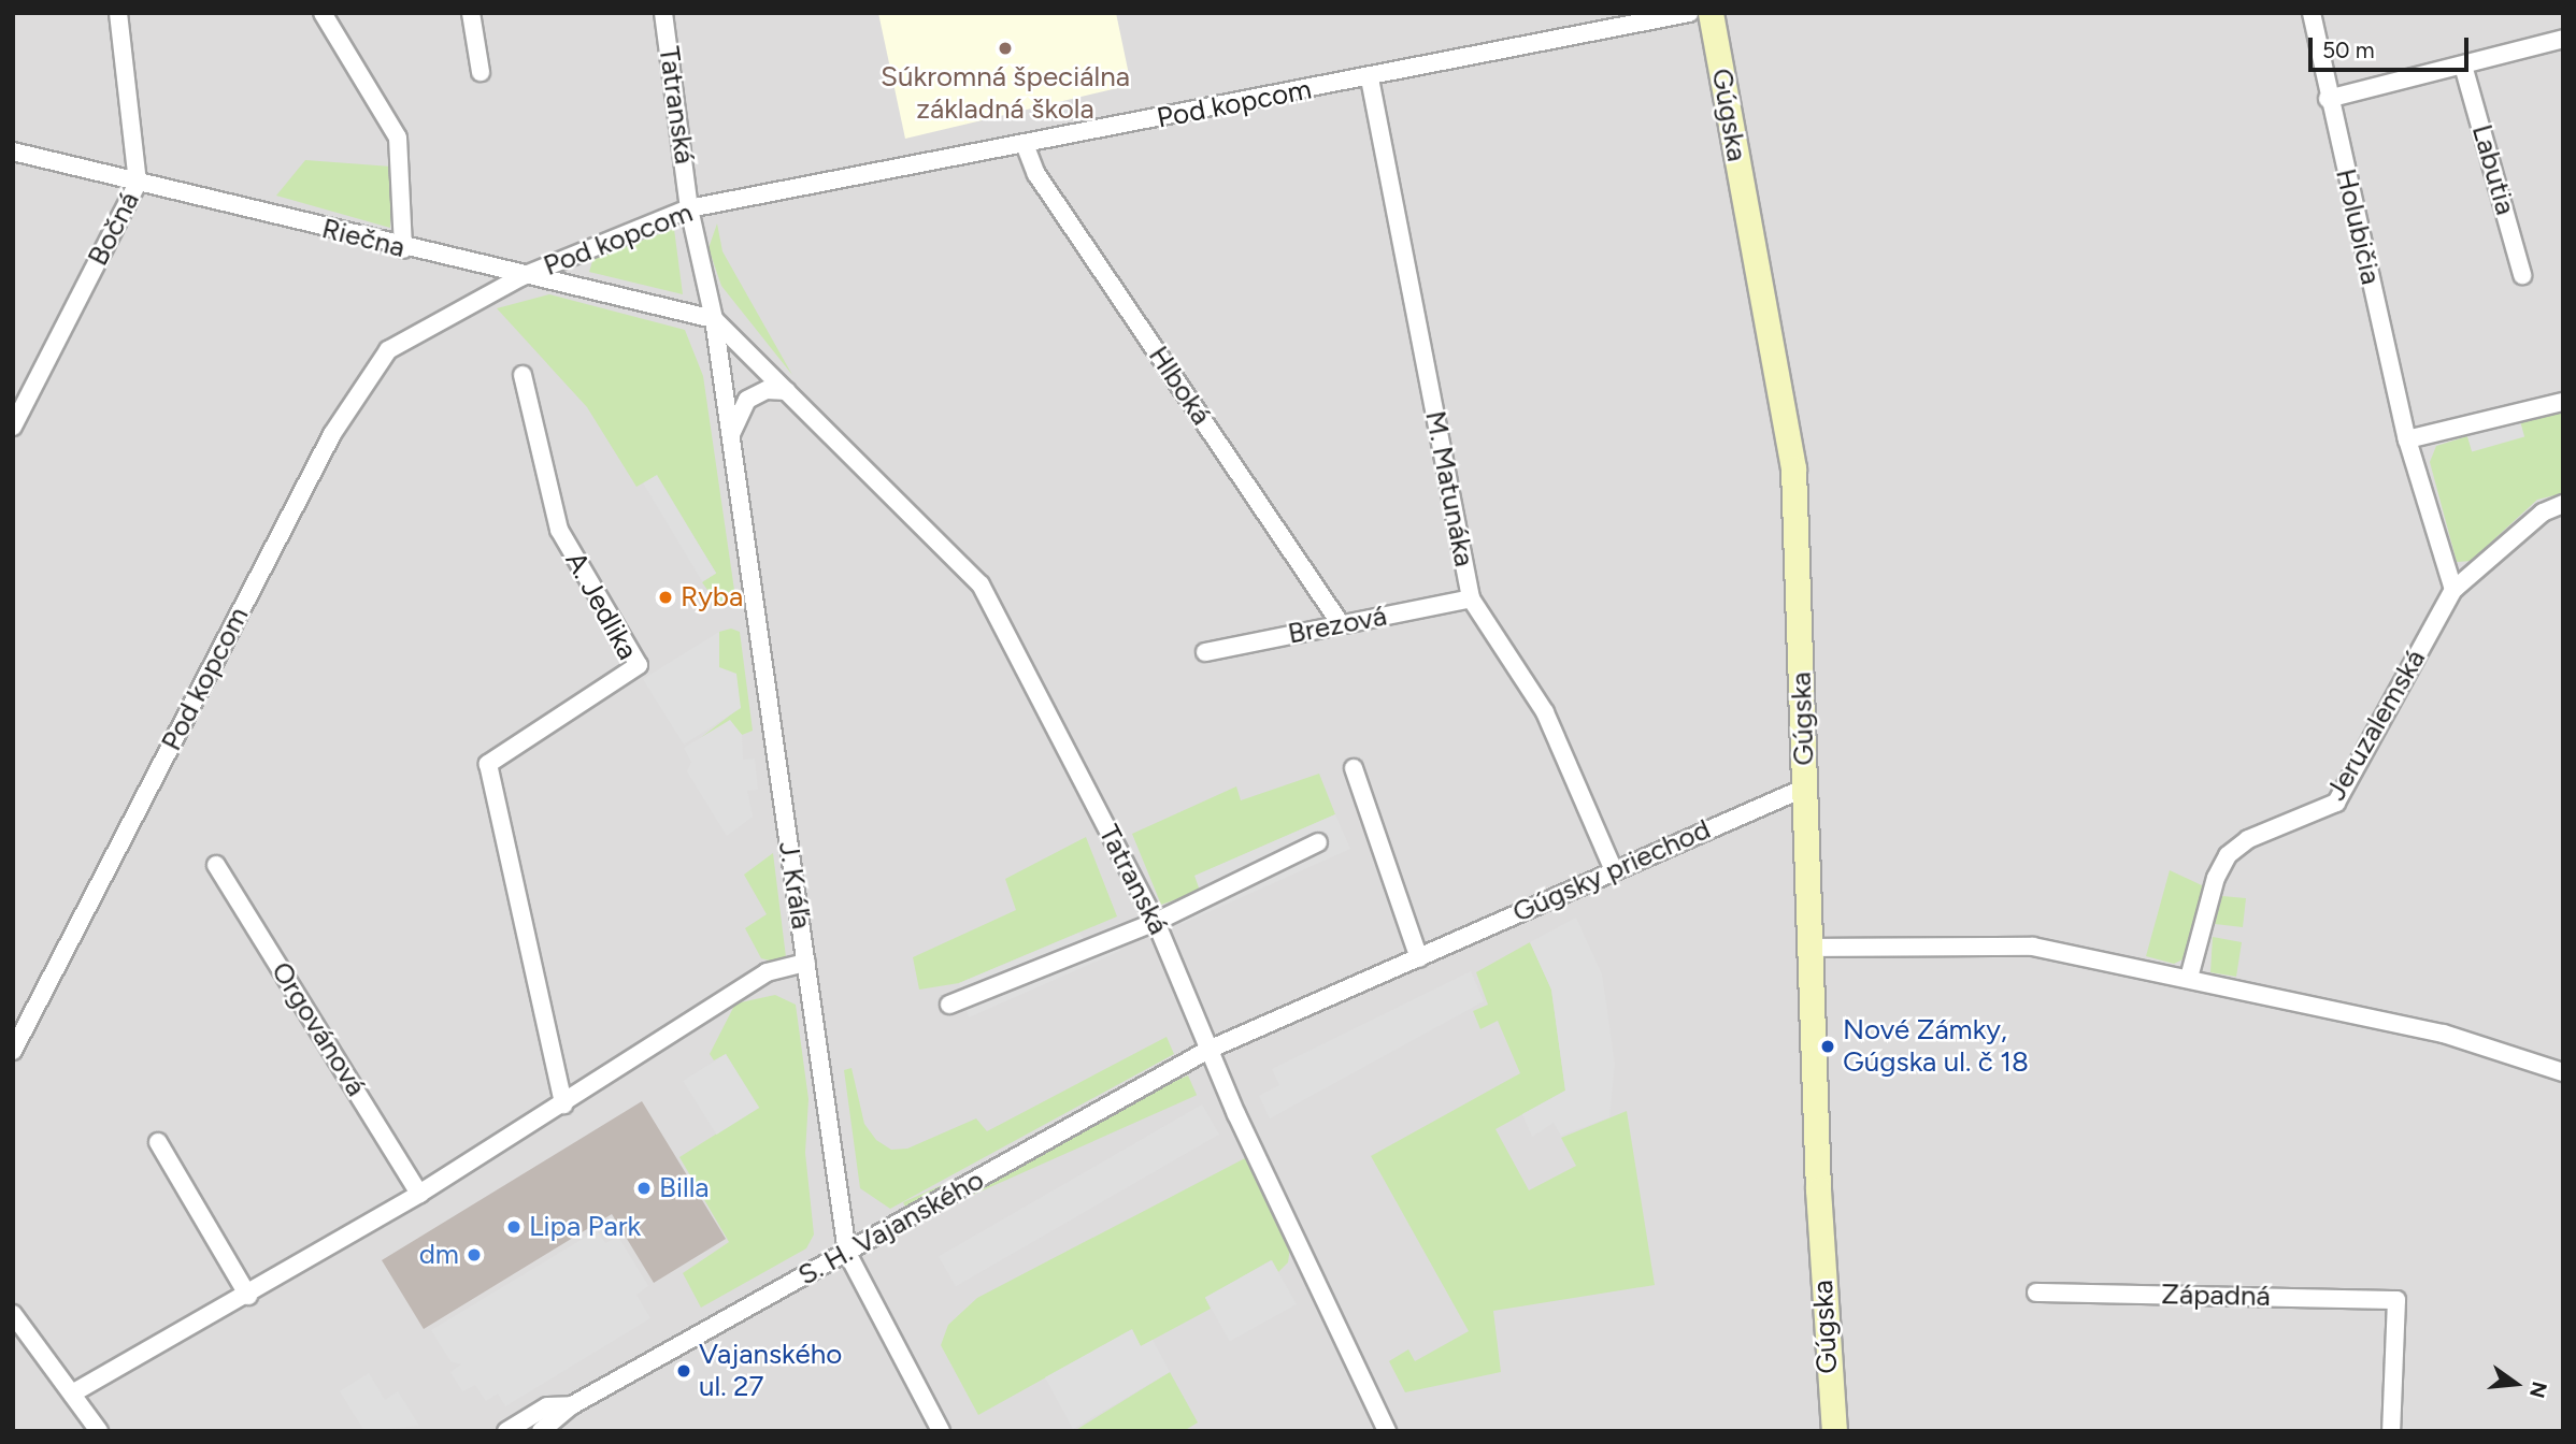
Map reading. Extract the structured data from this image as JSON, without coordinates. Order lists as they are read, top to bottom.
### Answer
{
  "streets": {
    "main road": ["Gúgska"],
    "street": [
      "Pod kopcom",
      "Tatranská",
      "Labutia",
      "Holubičia",
      "Bočná",
      "Riečna",
      "Hlboká",
      "M. Matunáka",
      "A. Jedlika",
      "Brezová",
      "Jeruzalemská",
      "Gúgsky priechod",
      "J. Kráľa",
      "Orgovánová",
      "S. H. Vajanského",
      "Západná"
    ]
  },
  "crossings": [
    ["Pod kopcom", "Tatranská"],
    ["Pod kopcom", "Riečna"],
    ["Pod kopcom", "Hlboká"],
    ["Pod kopcom", "M. Matunáka"],
    ["Tatranská", "Riečna"],
    ["Tatranská", "Gúgsky priechod"],
    ["Tatranská", "J. Kráľa"],
    ["Tatranská", "S. H. Vajanského"],
    ["Gúgska", "Gúgsky priechod"],
    ["Bočná", "Riečna"],
    ["Riečna", "J. Kráľa"],
    ["Hlboká", "Brezová"],
    ["M. Matunáka", "Brezová"],
    ["M. Matunáka", "Gúgsky priechod"],
    ["Gúgsky priechod", "S. H. Vajanského"],
    ["J. Kráľa", "S. H. Vajanského"]
  ],
  "places": [
    "Súkromná špeciálna základná škola",
    "Ryba",
    "Nové Zámky, Gúgska ul. č 18",
    "Billa",
    "Lipa Park",
    "dm",
    "Vajanského ul. 27"
  ],
  "scale_bar": "50 m",
  "north": "right"
}
